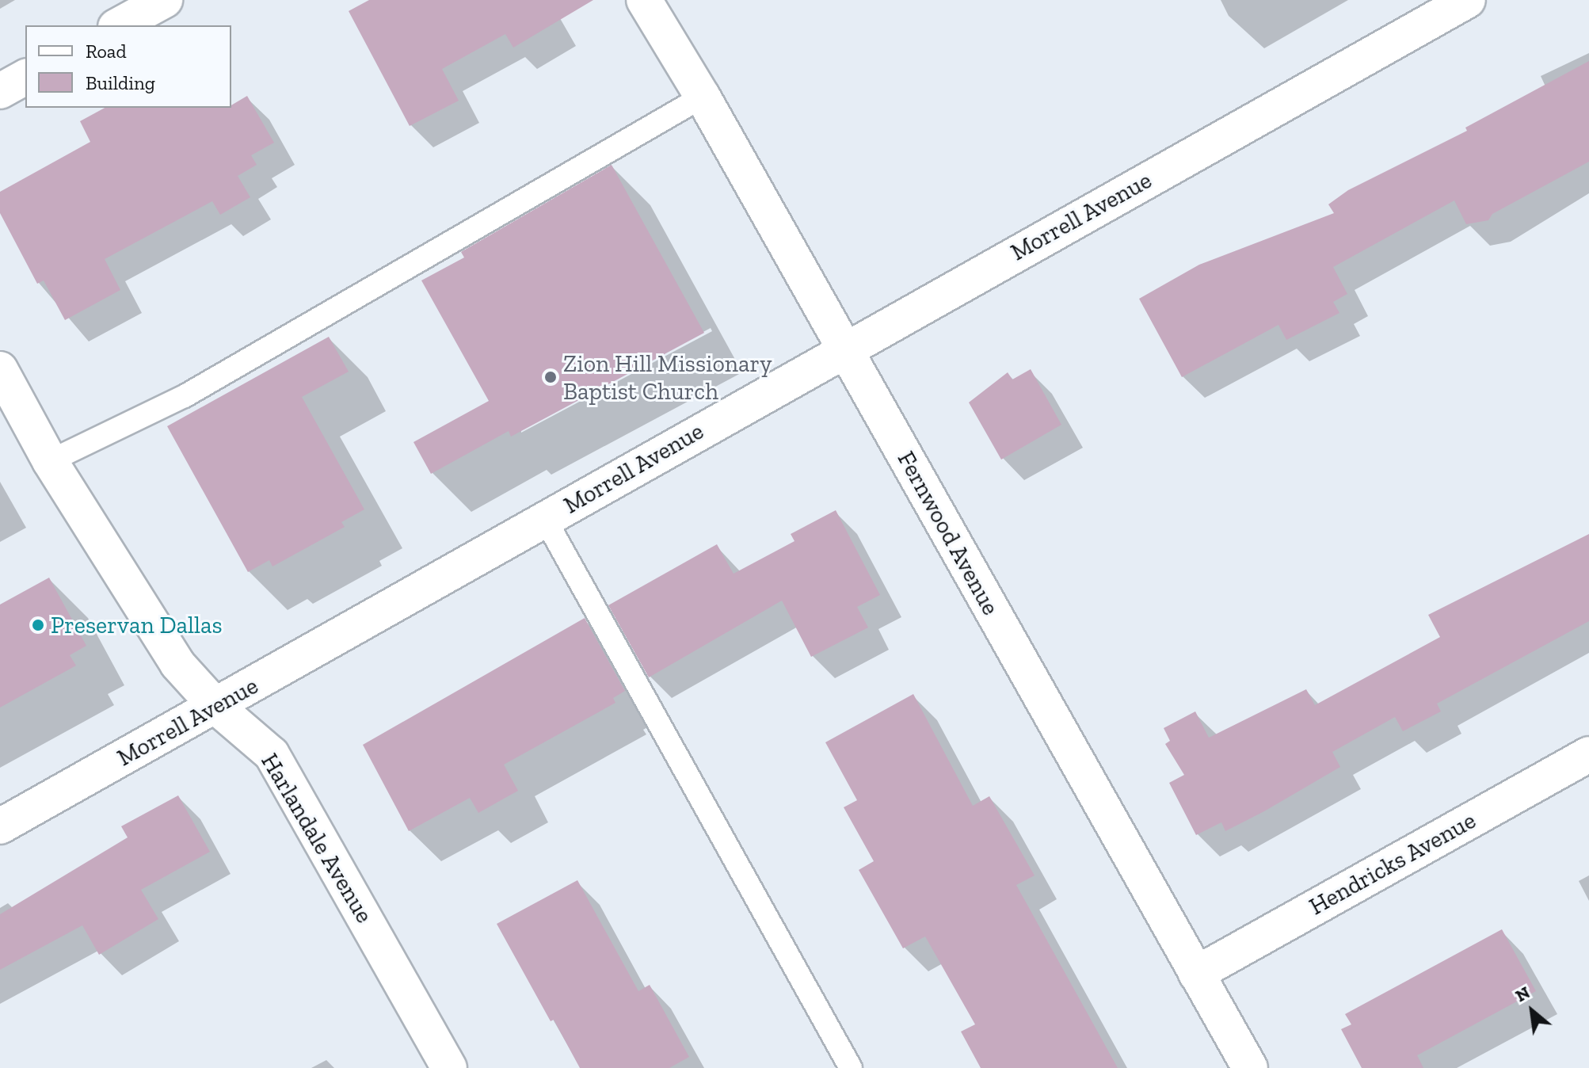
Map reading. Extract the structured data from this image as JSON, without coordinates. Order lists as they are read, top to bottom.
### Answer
{
  "streets": {
    "street": [
      "Morrell Avenue",
      "Fernwood Avenue",
      "Harlandale Avenue",
      "Hendricks Avenue"
    ]
  },
  "crossings": [
    ["Morrell Avenue", "Fernwood Avenue"],
    ["Morrell Avenue", "Harlandale Avenue"],
    ["Fernwood Avenue", "Hendricks Avenue"]
  ],
  "places": ["Zion Hill Missionary Baptist Church", "Preservan Dallas"],
  "legend": ["Road", "Building"],
  "north": "top left"
}
